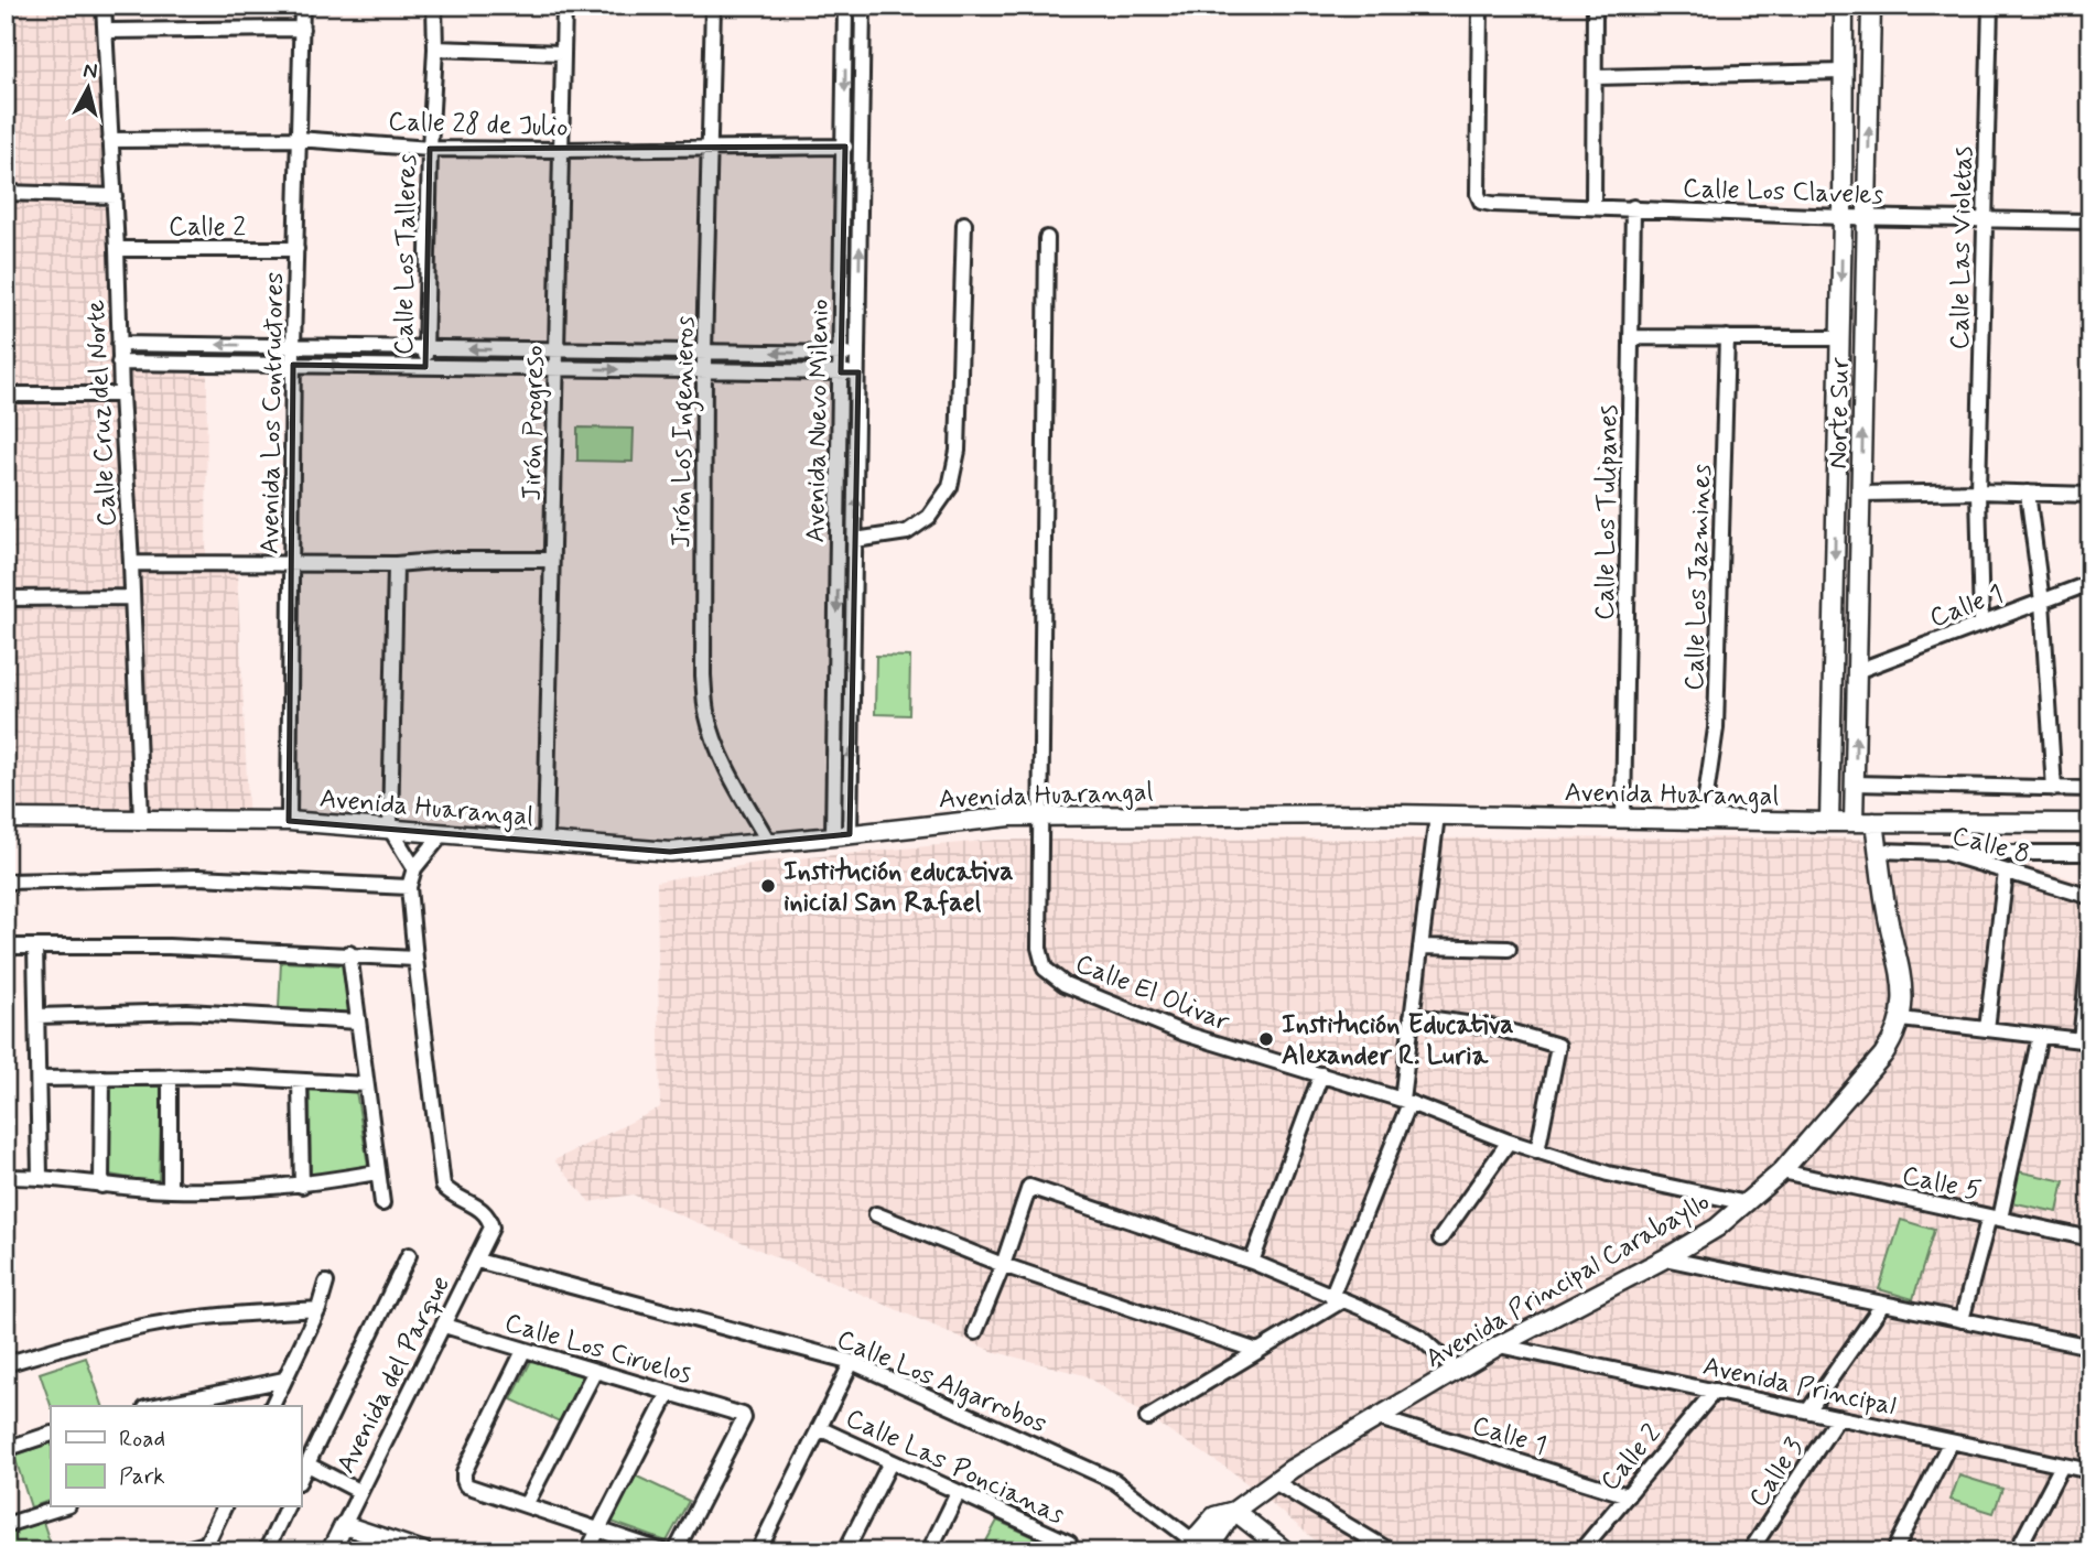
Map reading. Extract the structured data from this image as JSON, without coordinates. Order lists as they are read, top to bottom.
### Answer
{
  "streets": {
    "street": [
      "Calle 28 de Julio",
      "Calle Los Claveles",
      "Calle 2",
      "Calle Las Violetas",
      "Calle Los Talleres",
      "Calle Cruz del Norte",
      "Avenida Los Contructores",
      "Norte Sur",
      "Avenida Nuevo Milenio",
      "Jirón Progreso",
      "Jirón Los Ingenieros",
      "Calle Los Tulipanes",
      "Calle Los Jazmines",
      "Calle 1",
      "Avenida Huarangal",
      "Calle 8",
      "Calle El Olivar",
      "Calle 5",
      "Avenida Principal Carabayllo",
      "Calle Los Ciruelos",
      "Avenida del Parque",
      "Calle Los Algarrobos",
      "Avenida Principal",
      "Calle Las Poncianas",
      "Calle 3"
    ]
  },
  "crossings": [
    ["Calle 28 de Julio", "Calle Los Talleres"],
    ["Calle 28 de Julio", "Calle Cruz del Norte"],
    ["Calle 28 de Julio", "Avenida Los Contructores"],
    ["Calle 28 de Julio", "Avenida Nuevo Milenio"],
    ["Calle 28 de Julio", "Jirón Progreso"],
    ["Calle 28 de Julio", "Jirón Los Ingenieros"],
    ["Calle Los Claveles", "Calle Las Violetas"],
    ["Calle Los Claveles", "Norte Sur"],
    ["Calle Los Claveles", "Calle Los Tulipanes"],
    ["Calle 2", "Calle Cruz del Norte"],
    ["Calle 2", "Avenida Los Contructores"],
    ["Calle 2", "Calle 1"],
    ["Calle 2", "Avenida Principal"],
    ["Calle Las Violetas", "Calle 1"],
    ["Calle Cruz del Norte", "Avenida Huarangal"],
    ["Avenida Los Contructores", "Avenida Huarangal"],
    ["Norte Sur", "Calle 1"],
    ["Norte Sur", "Avenida Huarangal"],
    ["Avenida Nuevo Milenio", "Avenida Huarangal"],
    ["Jirón Progreso", "Avenida Huarangal"],
    ["Jirón Los Ingenieros", "Avenida Huarangal"],
    ["Calle Los Tulipanes", "Avenida Huarangal"],
    ["Calle Los Jazmines", "Avenida Huarangal"],
    ["Calle 1", "Avenida Principal Carabayllo"],
    ["Avenida Huarangal", "Calle El Olivar"],
    ["Avenida Huarangal", "Avenida Principal Carabayllo"],
    ["Calle 8", "Avenida Principal Carabayllo"],
    ["Calle El Olivar", "Avenida Principal Carabayllo"],
    ["Calle 5", "Avenida Principal Carabayllo"],
    ["Avenida Principal Carabayllo", "Avenida Principal"],
    ["Calle Los Ciruelos", "Avenida del Parque"],
    ["Avenida del Parque", "Calle Los Algarrobos"],
    ["Avenida Principal", "Calle 3"]
  ],
  "places": ["Institución educativa inicial San Rafael", "Institución Educativa Alexander R. Luria"],
  "legend": ["Road", "Park"],
  "north": "top"
}
